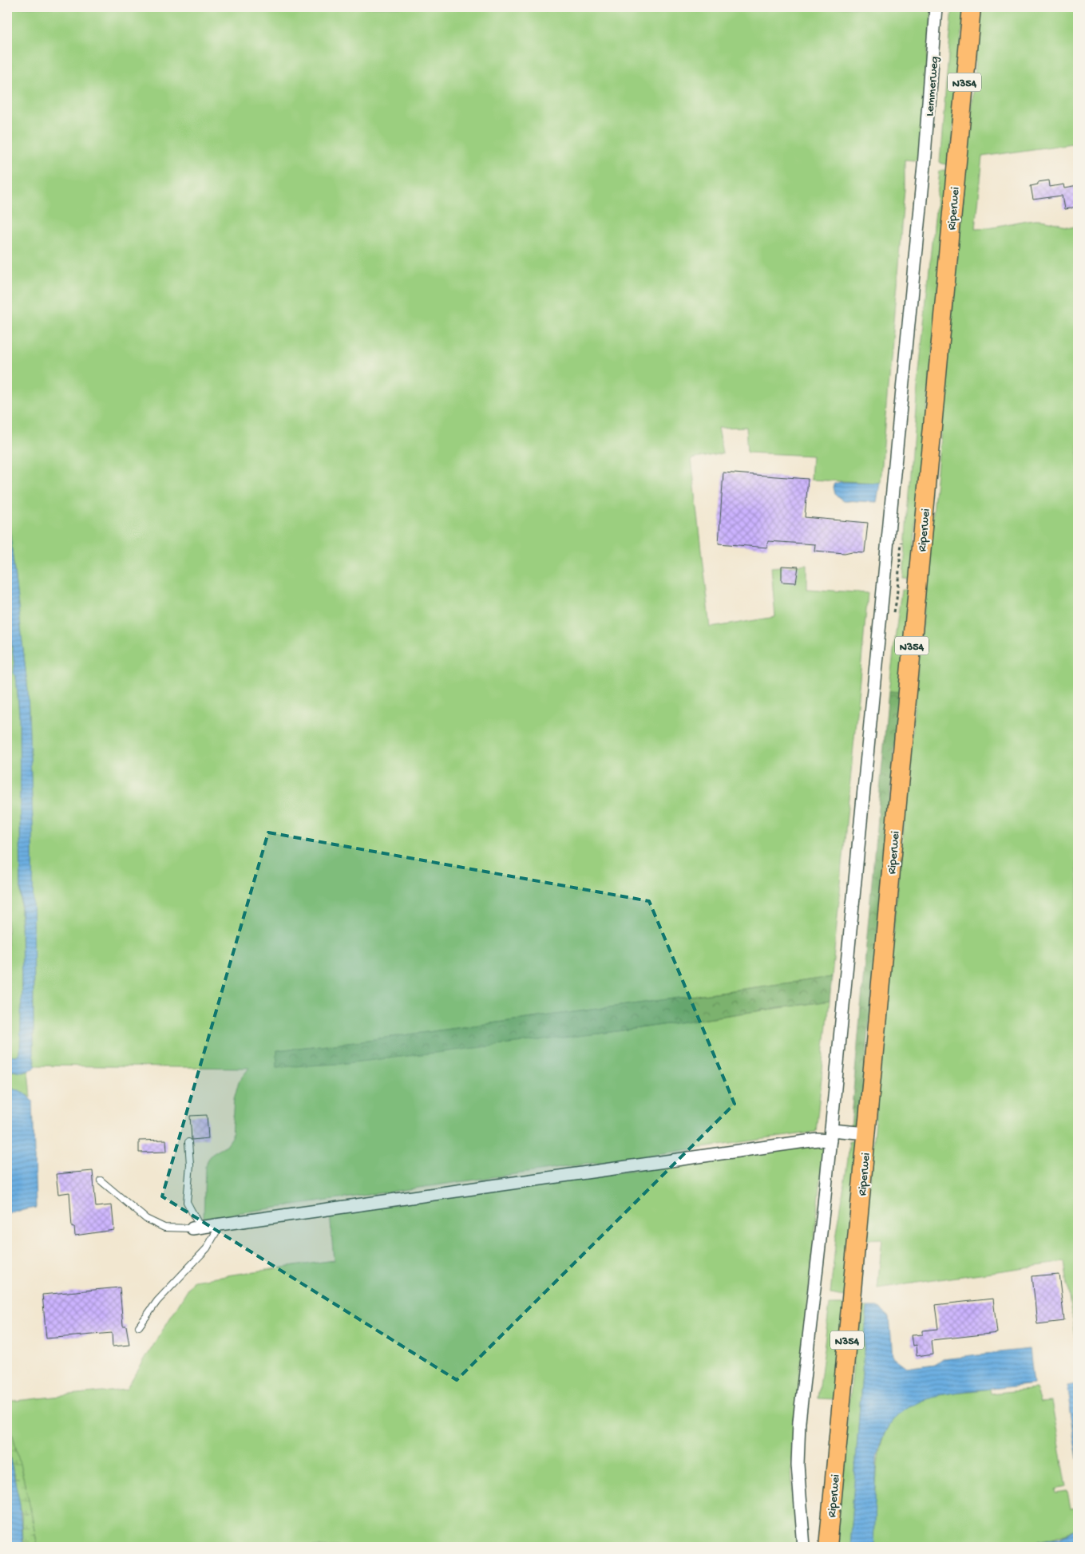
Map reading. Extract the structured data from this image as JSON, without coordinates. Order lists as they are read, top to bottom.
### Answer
{
  "streets": {
    "main road": ["N354", "Riperwei"],
    "street": ["Lemmerweg"]
  }
}
